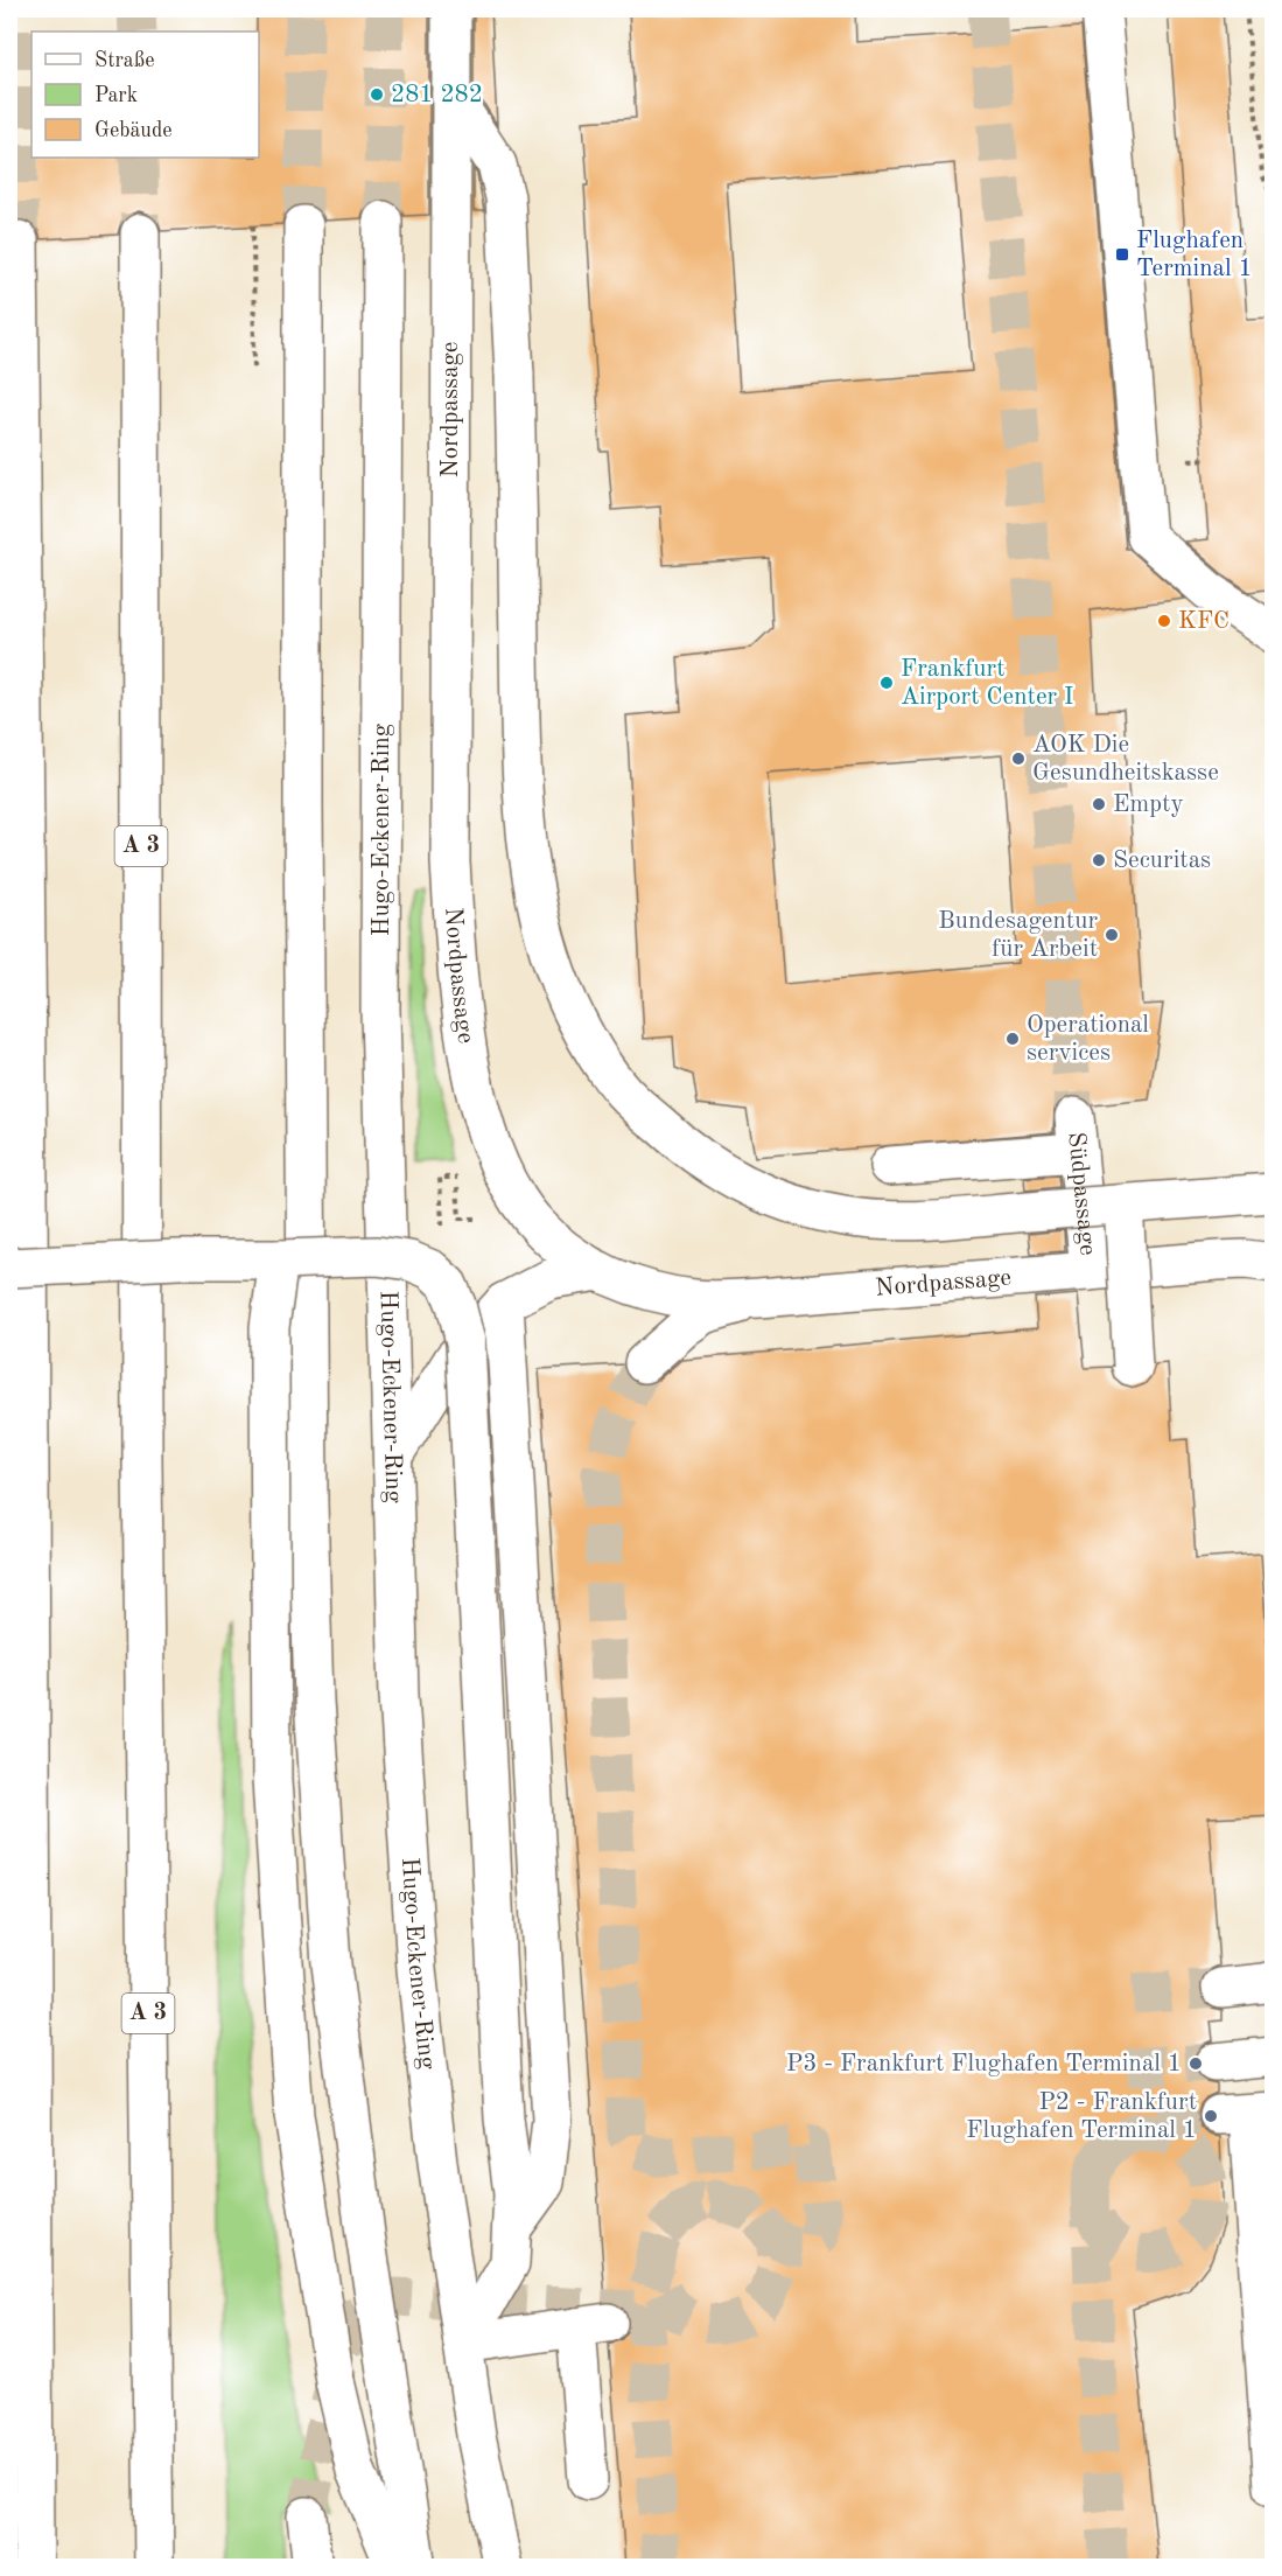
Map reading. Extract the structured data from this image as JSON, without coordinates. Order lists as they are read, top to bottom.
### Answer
{
  "streets": {
    "main road": [
      "Nordpassage",
      "Hugo-Eckener-Ring",
      "A 3",
      "Südpassage"
    ]
  },
  "crossings": [
    ["Nordpassage", "Südpassage"]
  ],
  "places": {
    "other": [
      "281 282",
      "KFC",
      "Frankfurt Airport Center I",
      "AOK Die Gesundheitskasse",
      "Empty",
      "Securitas",
      "Bundesagentur für Arbeit",
      "Operational services",
      "P3 - Frankfurt Flughafen Terminal 1",
      "P2 - Frankfurt Flughafen Terminal 1"
    ],
    "transit": ["Flughafen Terminal 1"]
  },
  "legend": ["Straße", "Park", "Gebäude"]
}
